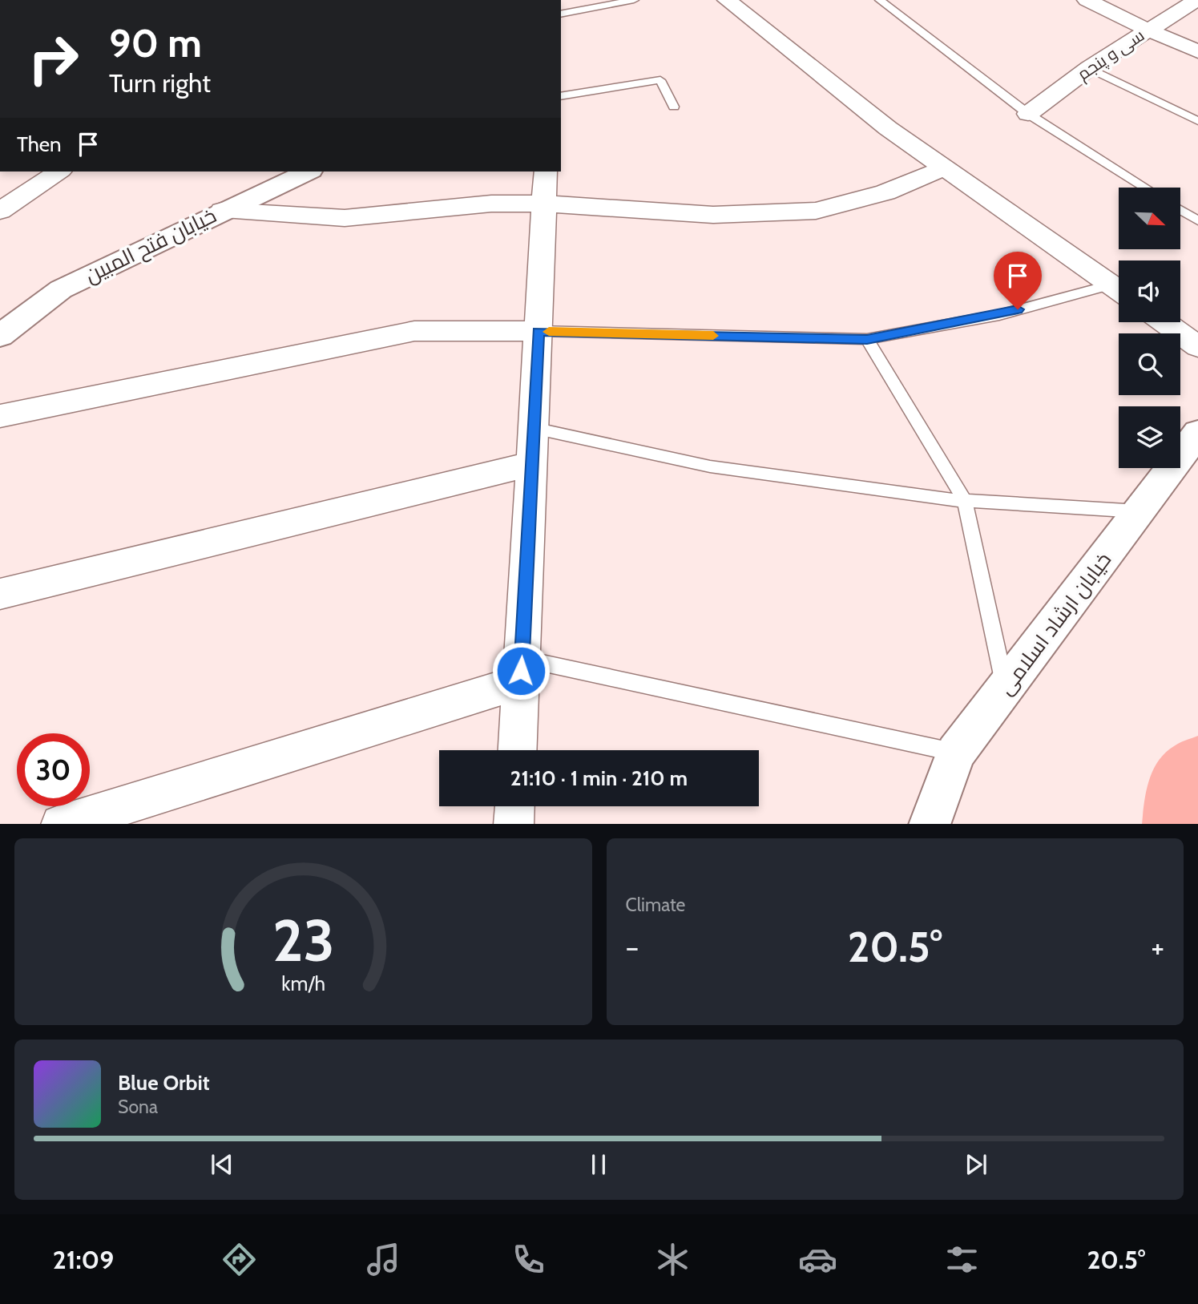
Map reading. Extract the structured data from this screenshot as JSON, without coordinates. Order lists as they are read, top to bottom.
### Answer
{
  "streets": {
    "main road": ["خیابان فتح المبین", "خیابان ارشاد اسلامی"],
    "street": ["سی و پنجم"]
  },
  "north": "bottom right",
  "page": {
    "turn": ["90 m", "Turn right"],
    "then": "Then",
    "limit": "30",
    "trip": "21:10 · 1 min · 210 m",
    "tile": "Climate",
    "heat": ["−", "20.5°", "+"],
    "song": ["Blue Orbit", "Sona"],
    "tabs": ["21:09", "20.5°"],
    "gauge": ["23", "km/h"]
  }
}
